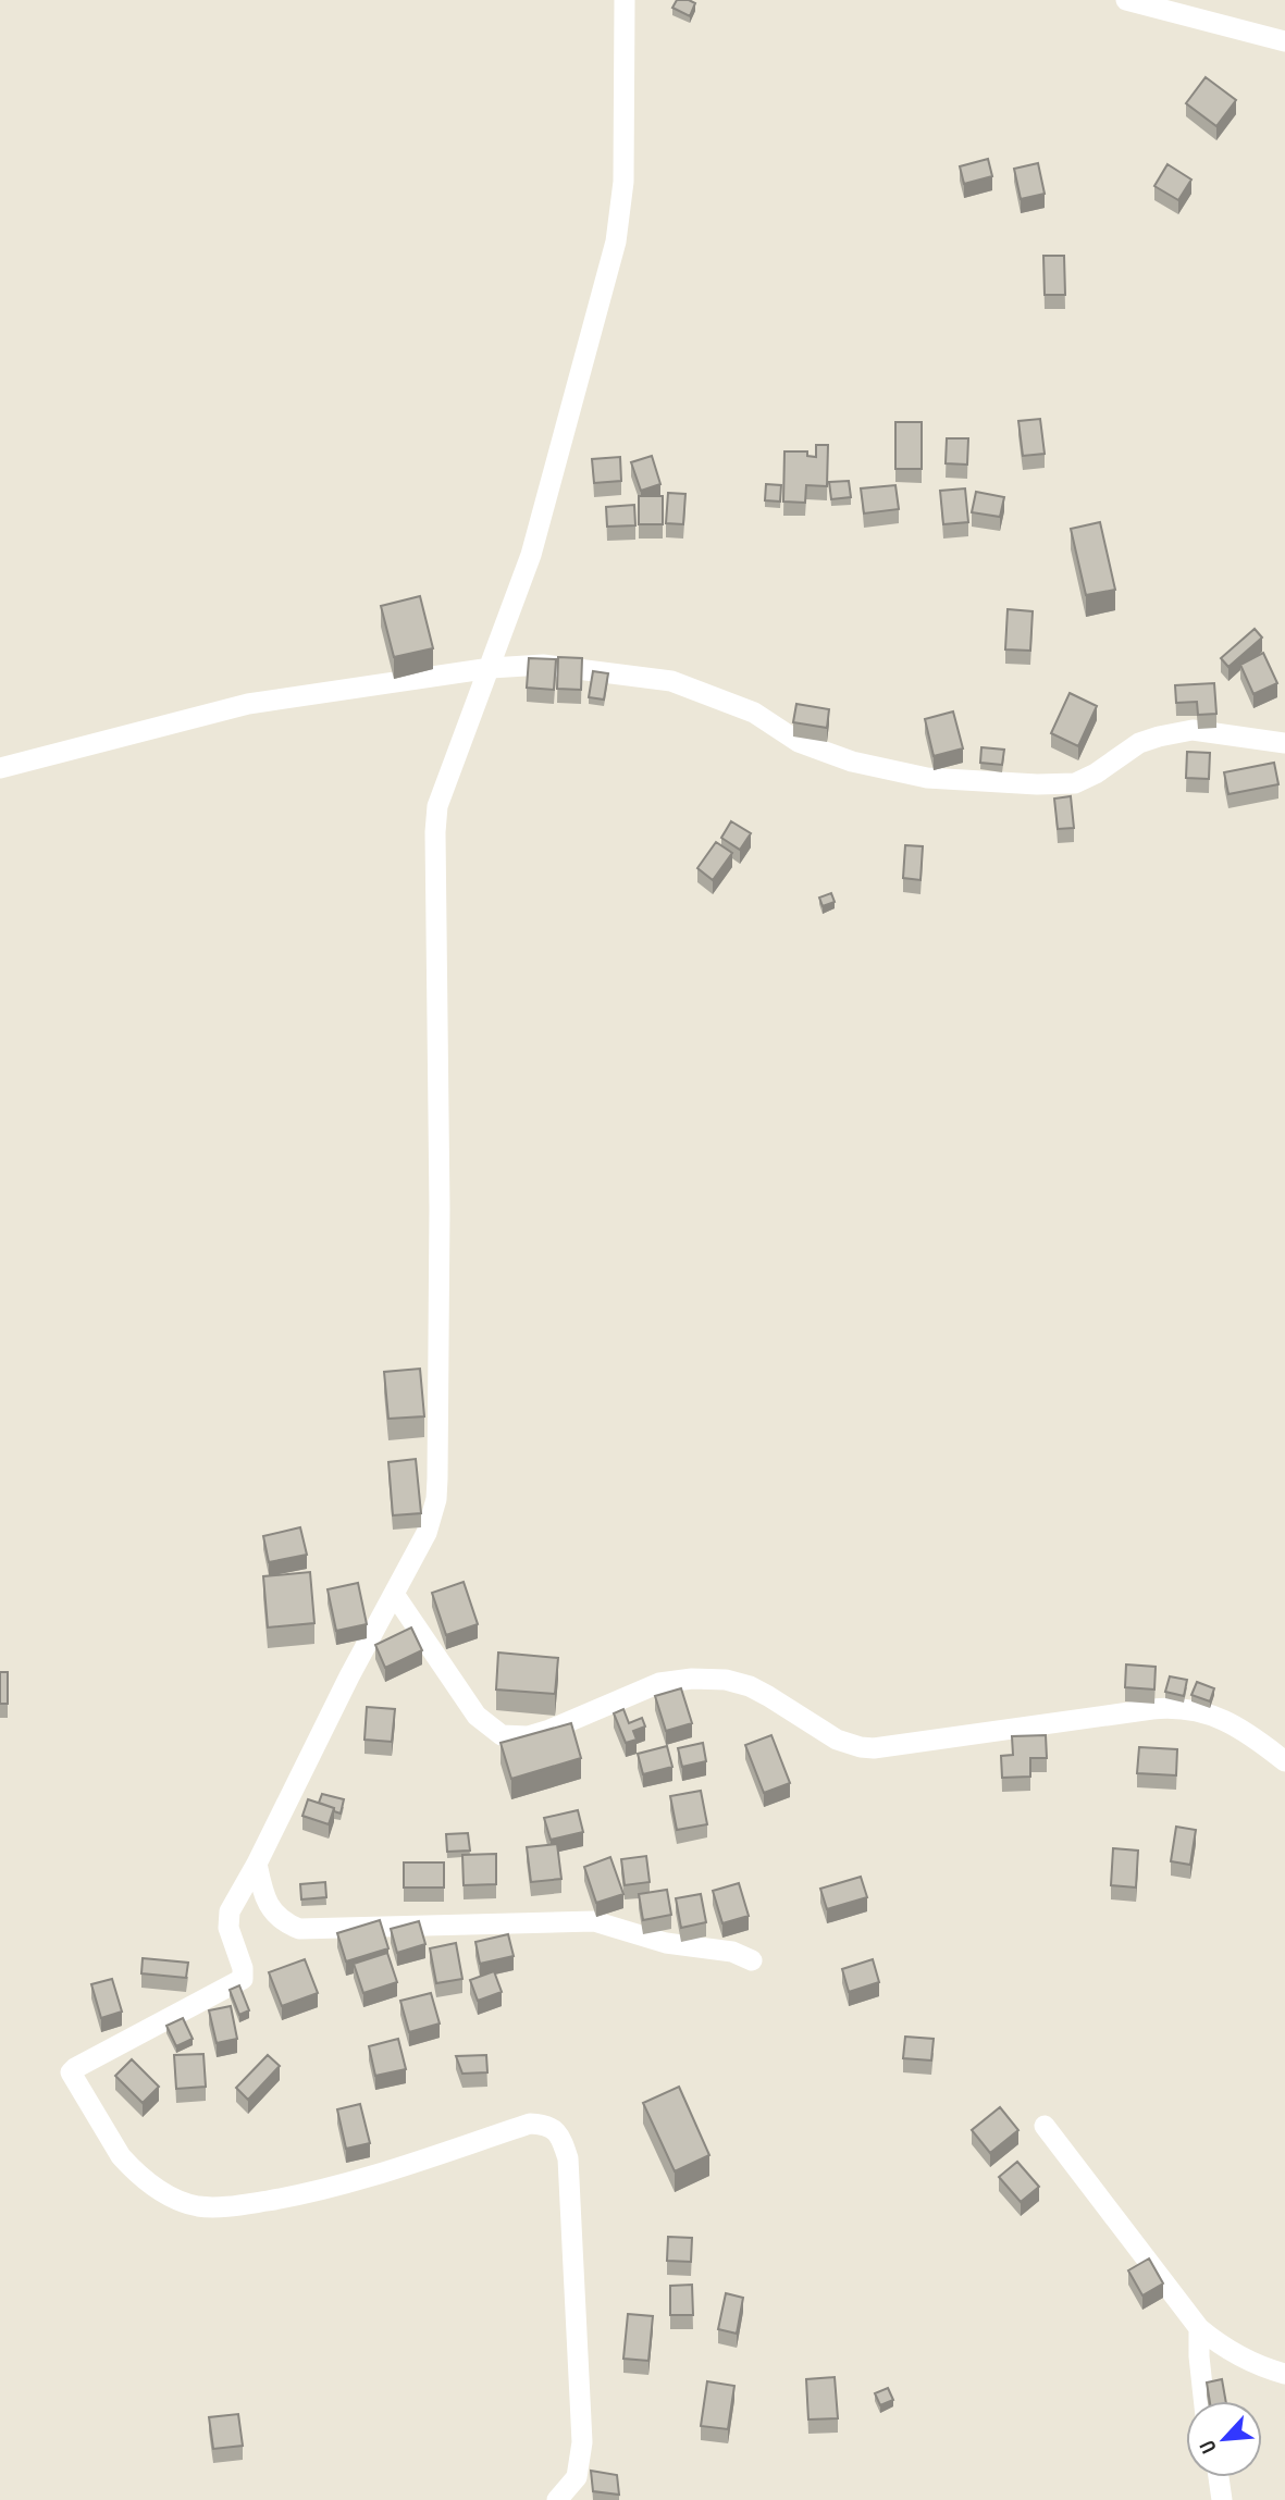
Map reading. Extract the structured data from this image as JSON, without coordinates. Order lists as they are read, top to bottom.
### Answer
{
  "north": "bottom left"
}
